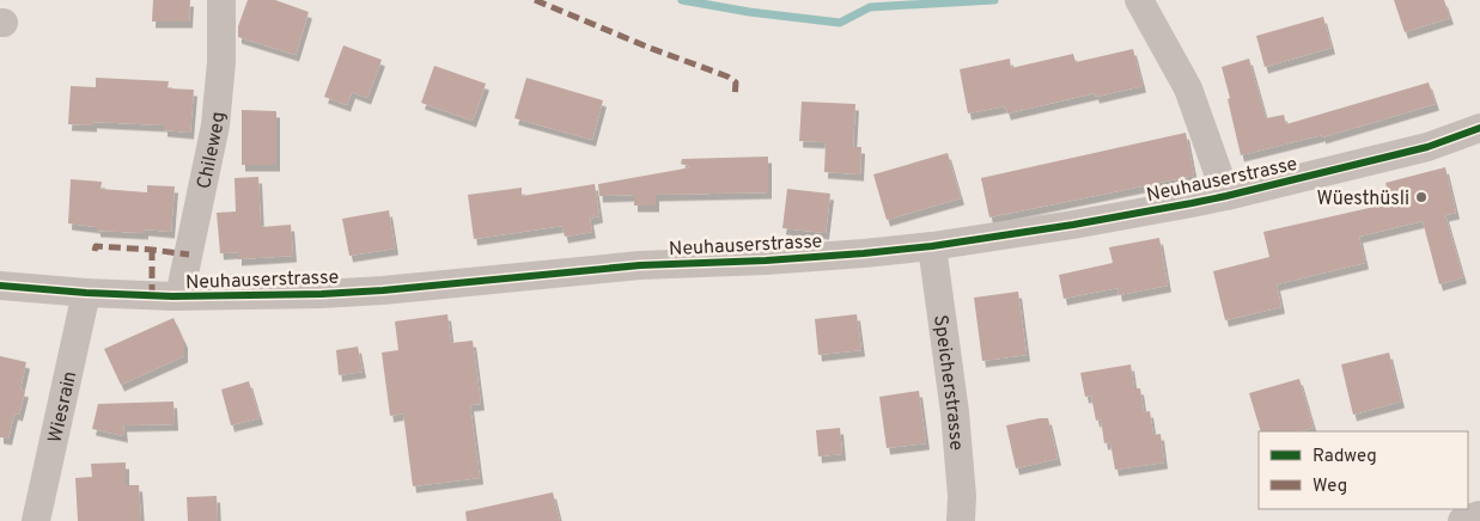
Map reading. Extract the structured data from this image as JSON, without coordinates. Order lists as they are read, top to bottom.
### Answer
{
  "streets": {
    "street": [
      "Chileweg",
      "Neuhauserstrasse",
      "Speicherstrasse",
      "Wiesrain"
    ]
  },
  "crossings": [
    ["Chileweg", "Neuhauserstrasse"],
    ["Neuhauserstrasse", "Speicherstrasse"],
    ["Neuhauserstrasse", "Wiesrain"]
  ],
  "places": ["Wüesthüsli"],
  "legend": ["Radweg", "Weg"]
}
